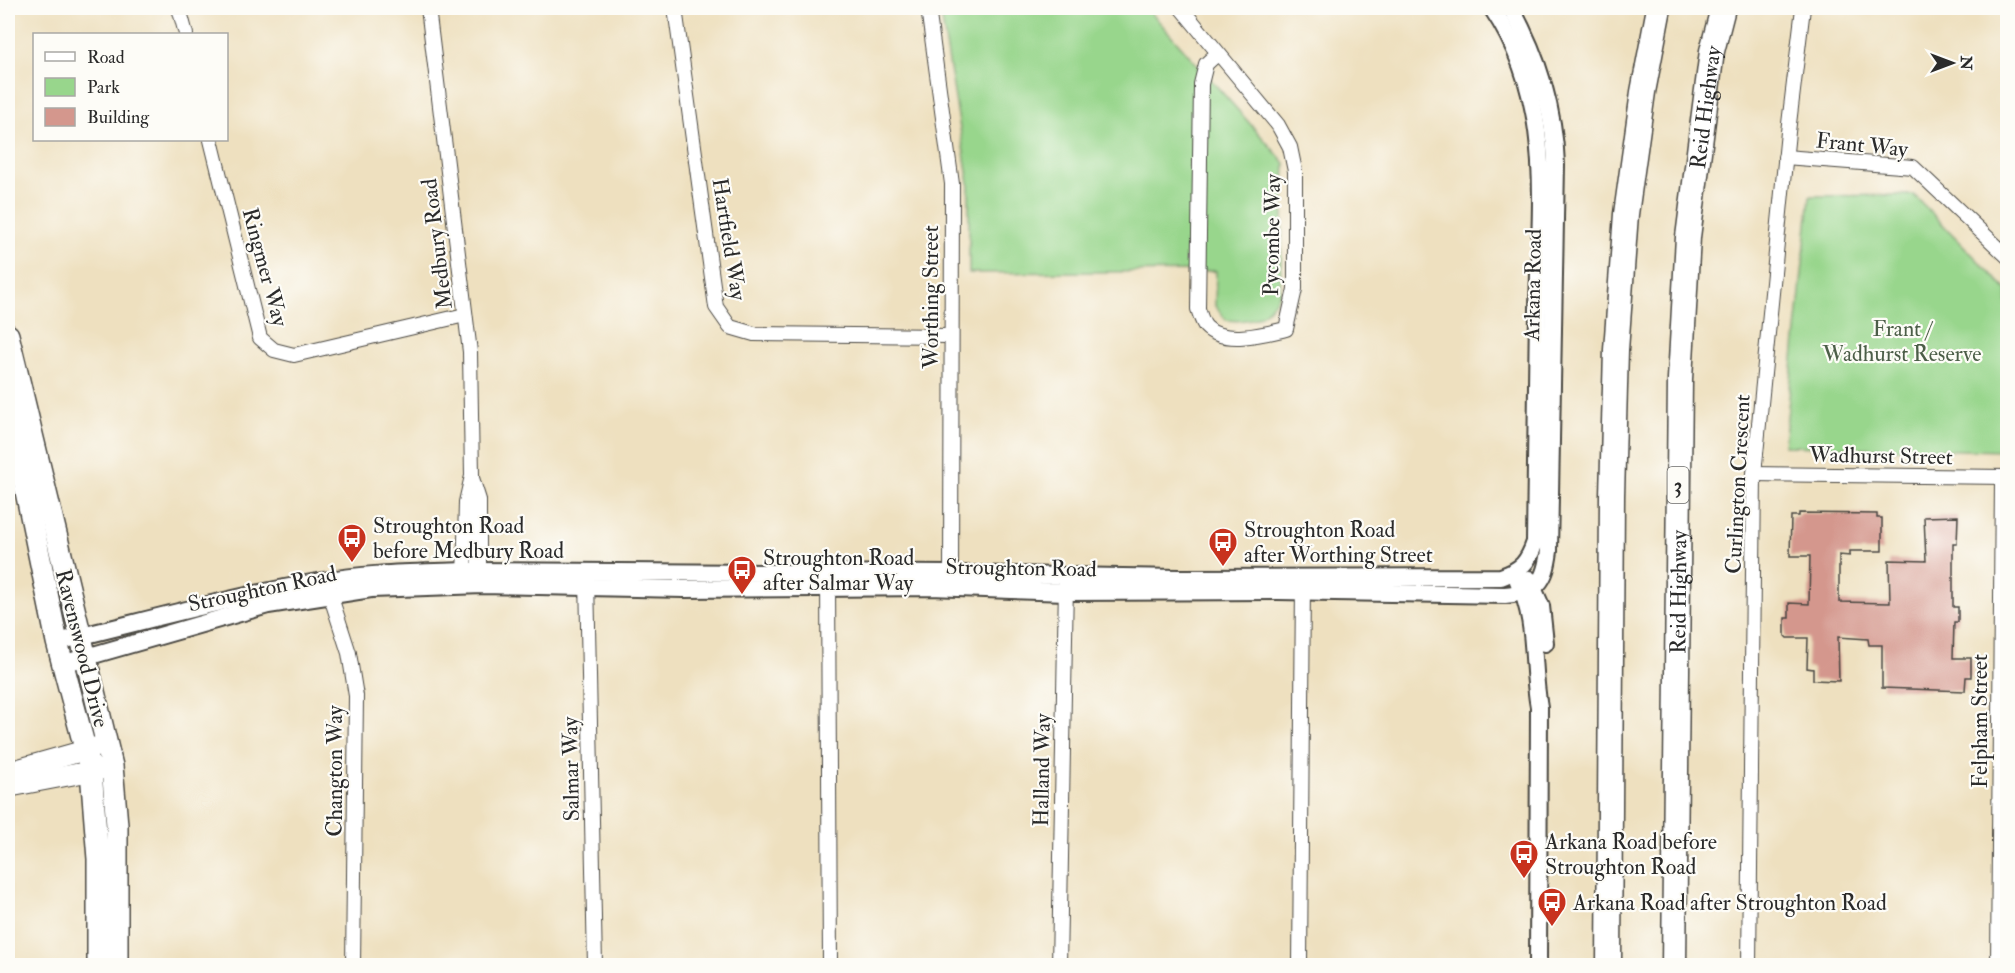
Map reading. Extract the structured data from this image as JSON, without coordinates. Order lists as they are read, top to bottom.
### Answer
{
  "streets": {
    "highway": ["Reid Highway", "3"],
    "main road": ["Ravenswood Drive"],
    "street": [
      "Frant Way",
      "Pycombe Way",
      "Hartfield Way",
      "Medbury Road",
      "Ringmer Way",
      "Arkana Road",
      "Worthing Street",
      "Wadhurst Street",
      "Curlington Crescent",
      "Stroughton Road",
      "Felpham Street",
      "Salmar Way",
      "Halland Way",
      "Changton Way"
    ]
  },
  "crossings": [
    ["Frant Way", "Curlington Crescent"],
    ["Hartfield Way", "Worthing Street"],
    ["Medbury Road", "Ringmer Way"],
    ["Medbury Road", "Stroughton Road"],
    ["Arkana Road", "Stroughton Road"],
    ["Worthing Street", "Stroughton Road"],
    ["Wadhurst Street", "Curlington Crescent"],
    ["Wadhurst Street", "Felpham Street"],
    ["Stroughton Road", "Ravenswood Drive"],
    ["Stroughton Road", "Salmar Way"],
    ["Stroughton Road", "Halland Way"],
    ["Stroughton Road", "Changton Way"]
  ],
  "parks": ["Frant / Wadhurst Reserve"],
  "places": {
    "bus stop": [
      "Stroughton Road before Medbury Road",
      "Stroughton Road after Worthing Street",
      "Stroughton Road after Salmar Way",
      "Arkana Road before Stroughton Road",
      "Arkana Road after Stroughton Road"
    ]
  },
  "legend": ["Road", "Park", "Building"],
  "north": "right"
}
